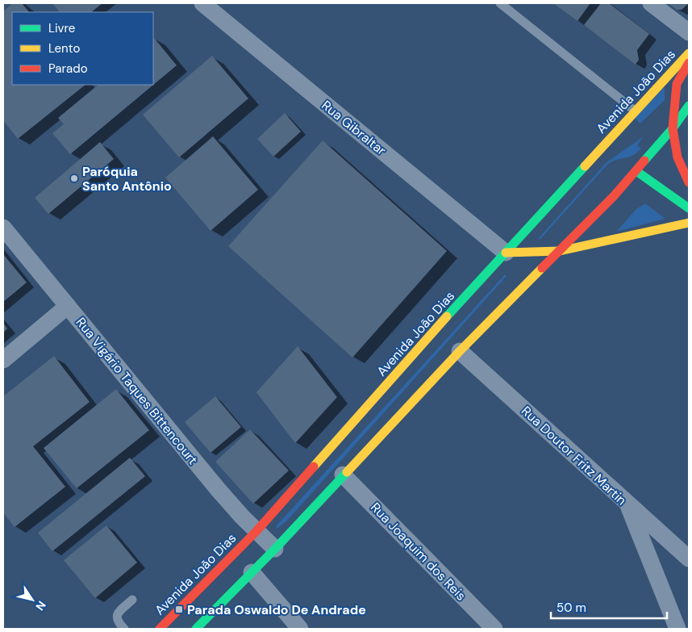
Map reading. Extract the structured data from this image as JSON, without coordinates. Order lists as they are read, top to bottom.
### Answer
{
  "streets": {
    "main road": ["Avenida João Dias"],
    "street": [
      "Rua Gibraltar",
      "Rua Vigário Taques Bittencourt",
      "Rua Doutor Fritz Martin",
      "Rua Joaquim dos Reis"
    ]
  },
  "crossings": [
    ["Avenida João Dias", "Rua Gibraltar"],
    ["Avenida João Dias", "Rua Vigário Taques Bittencourt"]
  ],
  "places": {
    "other": ["Paróquia Santo Antônio"],
    "transit": ["Parada Oswaldo De Andrade"]
  },
  "legend": ["Livre", "Lento", "Parado"],
  "scale_bar": "50 m",
  "north": "bottom right"
}
